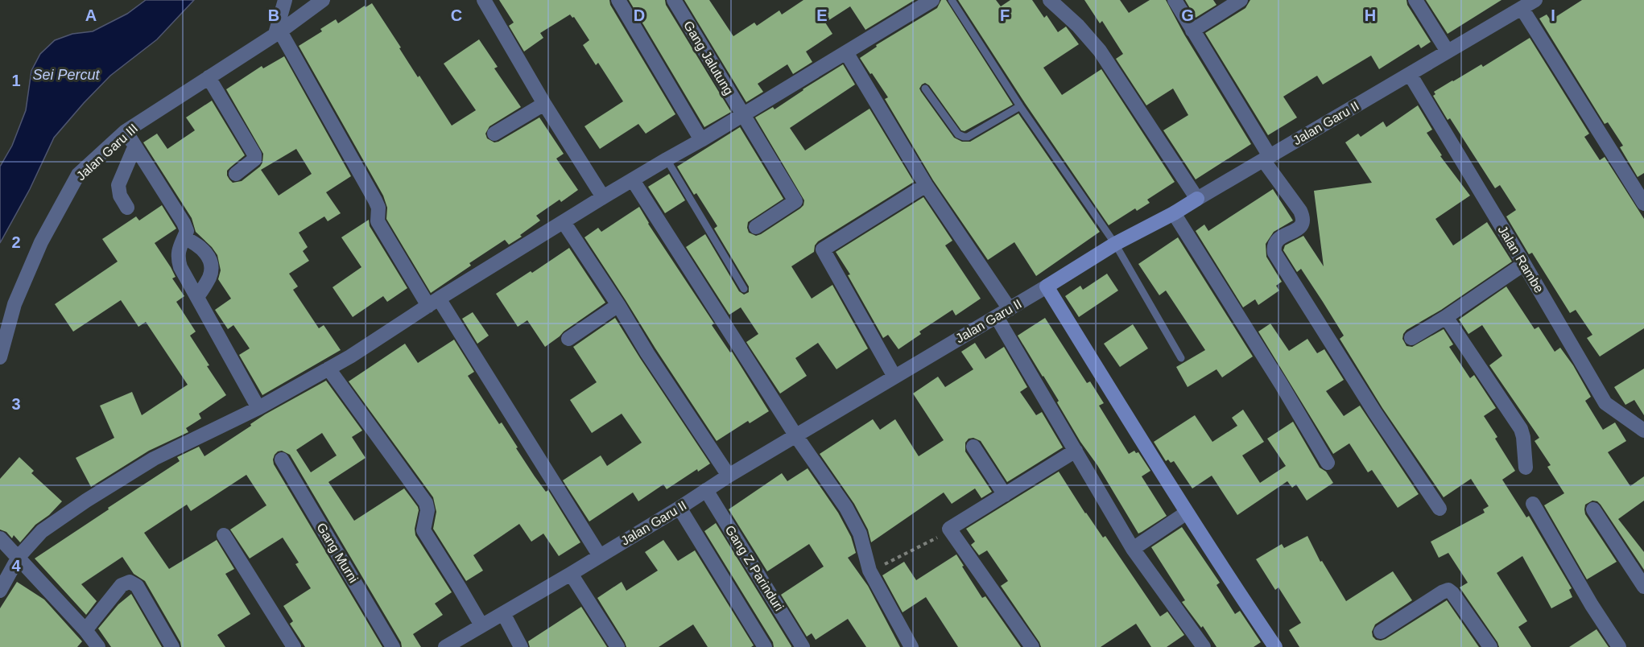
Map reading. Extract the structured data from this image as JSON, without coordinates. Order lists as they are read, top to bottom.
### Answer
{
  "streets": {
    "street": [
      "Gang Jalutung",
      "Jalan Garu II",
      "Jalan Garu III",
      "Jalan Rambe",
      "Gang Murni",
      "Gang Z Parinduri"
    ]
  },
  "crossings": [
    ["Jalan Garu II", "Jalan Rambe"],
    ["Jalan Garu II", "Gang Z Parinduri"]
  ],
  "water": ["Sei Percut"],
  "grid": {
    "columns": [
      "A",
      "B",
      "C",
      "D",
      "E",
      "F",
      "G",
      "H",
      "I"
    ],
    "rows": [
      "1",
      "2",
      "3",
      "4"
    ]
  }
}
